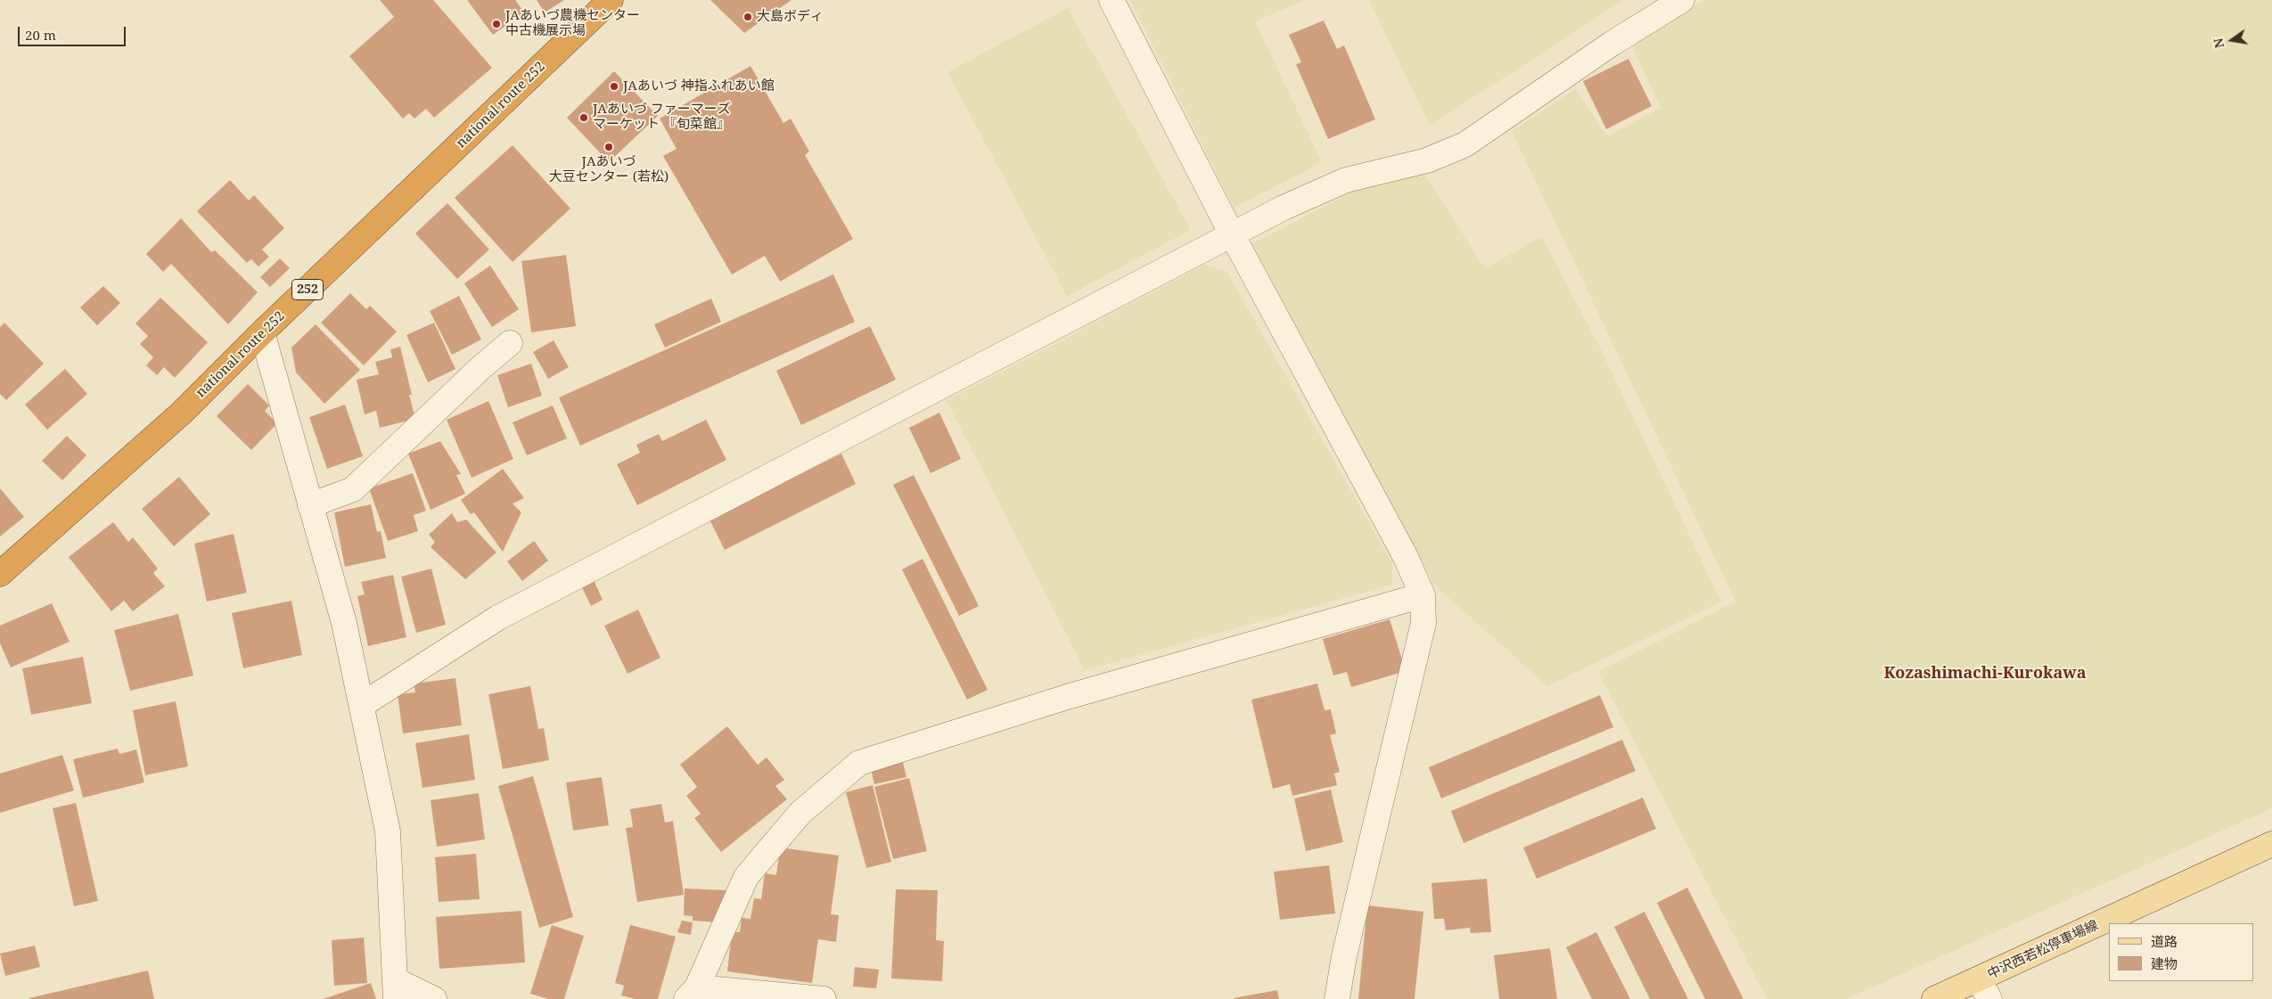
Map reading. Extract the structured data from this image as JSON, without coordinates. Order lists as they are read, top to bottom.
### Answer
{
  "streets": {
    "highway": ["national route 252", "252"],
    "main road": ["中沢西若松停車場線"]
  },
  "districts": ["Kozashimachi-Kurokawa"],
  "places": [
    "大島ボディ",
    "JAあいづ農機センター 中古機展示場",
    "JAあいづ 神指ふれあい館",
    "JAあいづ ファーマーズ マーケット 『旬菜館』",
    "JAあいづ 大豆センター (若松)"
  ],
  "legend": ["道路", "建物"],
  "scale_bar": "20 m",
  "north": "left"
}
